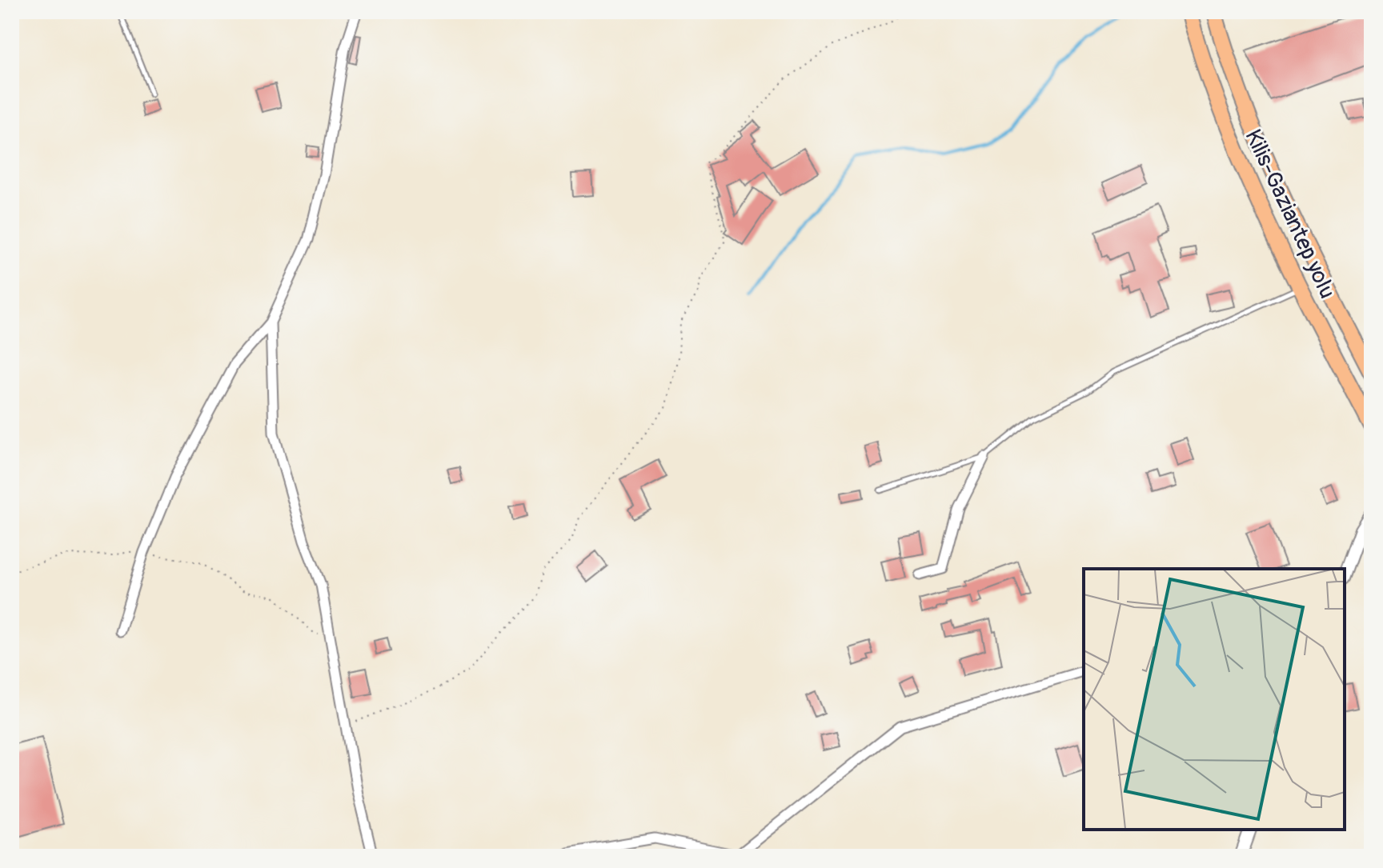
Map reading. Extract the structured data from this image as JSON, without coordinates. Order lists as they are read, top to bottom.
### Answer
{
  "streets": {
    "highway": ["Kilis-Gaziantep yolu"]
  }
}
